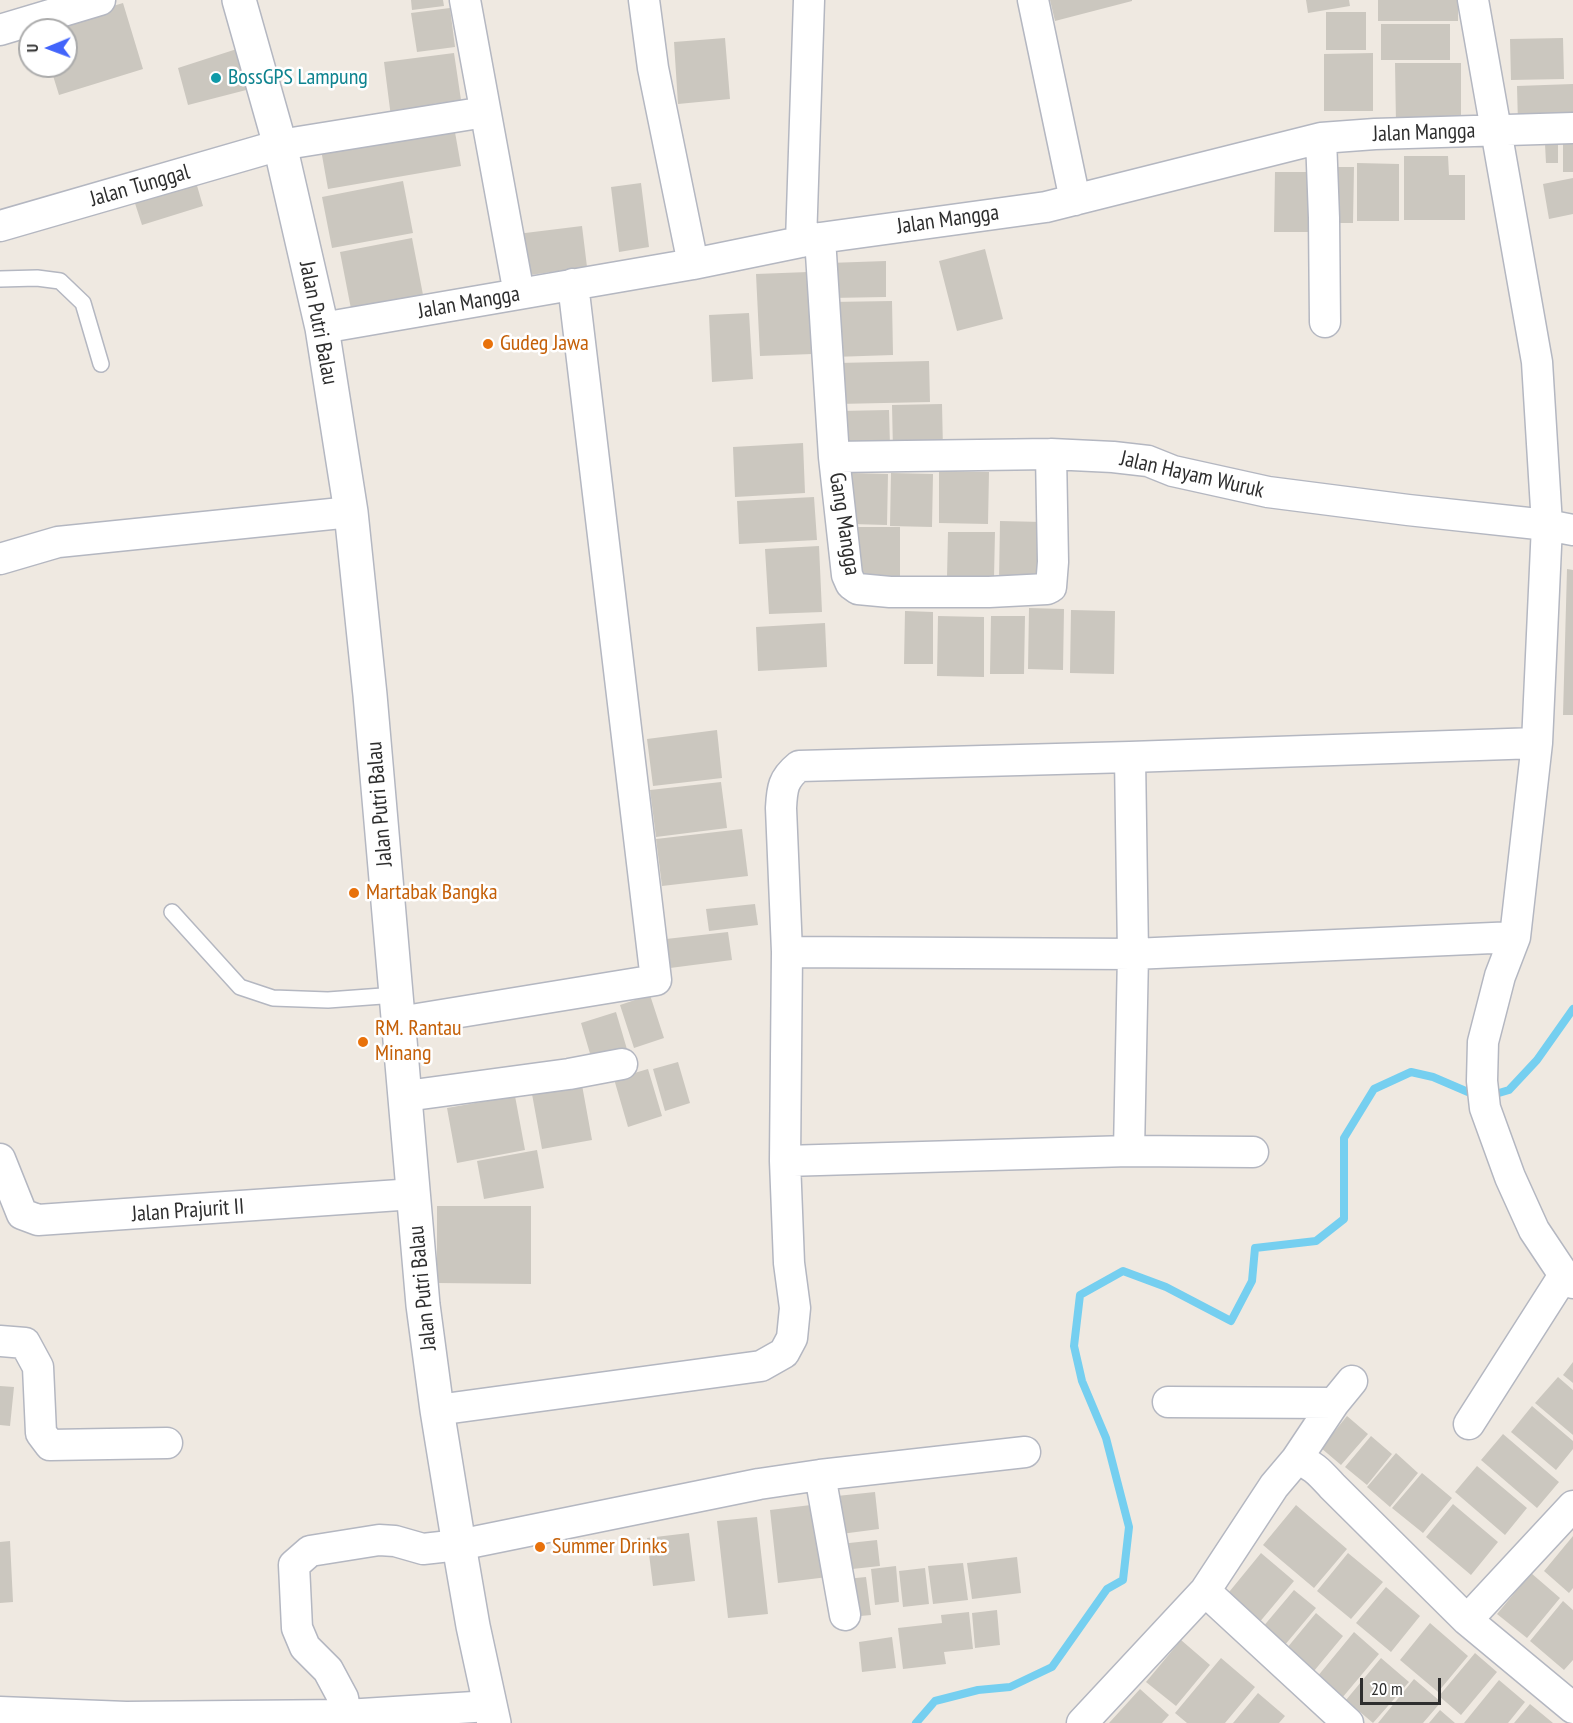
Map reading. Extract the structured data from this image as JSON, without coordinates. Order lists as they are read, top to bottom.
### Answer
{
  "streets": {
    "main road": ["Jalan Putri Balau"],
    "street": [
      "Jalan Mangga",
      "Jalan Tunggal",
      "Jalan Hayam Wuruk",
      "Gang Mangga",
      "Jalan Prajurit II"
    ]
  },
  "crossings": [
    ["Jalan Mangga", "Jalan Putri Balau"],
    ["Jalan Mangga", "Gang Mangga"],
    ["Jalan Tunggal", "Jalan Putri Balau"],
    ["Jalan Putri Balau", "Jalan Prajurit II"],
    ["Jalan Hayam Wuruk", "Gang Mangga"]
  ],
  "places": [
    "BossGPS Lampung",
    "Gudeg Jawa",
    "Martabak Bangka",
    "RM. Rantau Minang",
    "Summer Drinks"
  ],
  "scale_bar": "20 m",
  "north": "left"
}
